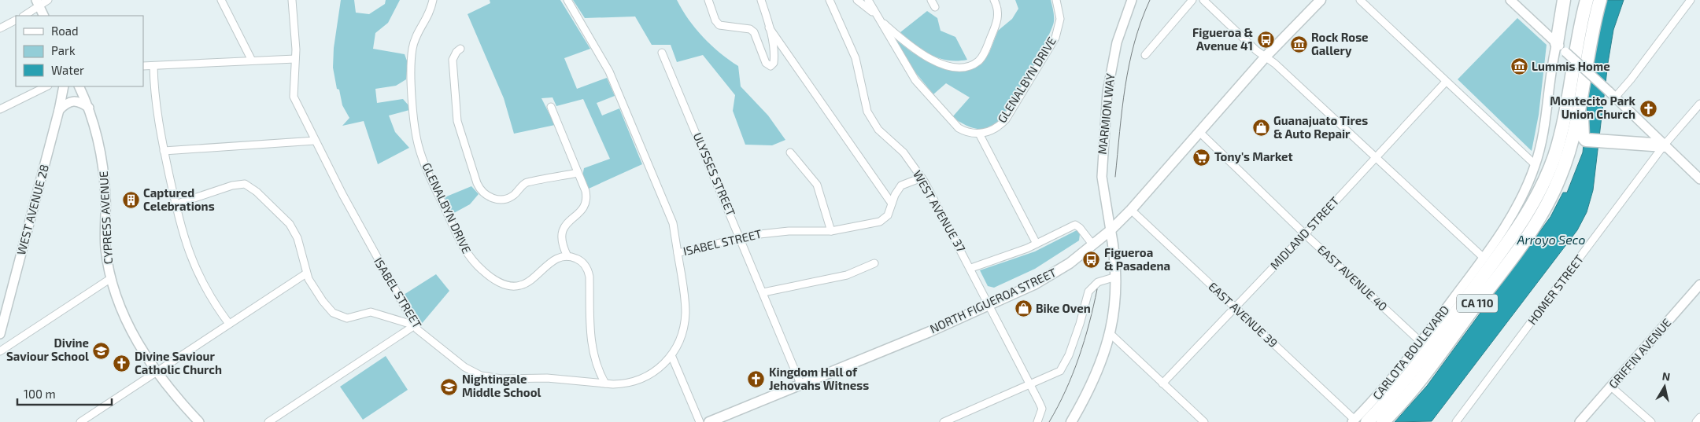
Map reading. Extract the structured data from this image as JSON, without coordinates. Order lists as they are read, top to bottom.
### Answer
{
  "streets": {
    "highway": ["CA 110"],
    "main road": ["NORTH FIGUEROA STREET"],
    "street": [
      "GLENALBYN DRIVE",
      "MARMION WAY",
      "ULYSSES STREET",
      "WEST AVENUE 28",
      "WEST AVENUE 37",
      "CYPRESS AVENUE",
      "MIDLAND STREET",
      "ISABEL STREET",
      "EAST AVENUE 40",
      "HOMER STREET",
      "EAST AVENUE 39",
      "CARLOTA BOULEVARD",
      "GRIFFIN AVENUE"
    ]
  },
  "crossings": [
    ["MARMION WAY", "NORTH FIGUEROA STREET"],
    ["ULYSSES STREET", "ISABEL STREET"],
    ["ULYSSES STREET", "NORTH FIGUEROA STREET"],
    ["WEST AVENUE 37", "ISABEL STREET"],
    ["WEST AVENUE 37", "NORTH FIGUEROA STREET"],
    ["MIDLAND STREET", "EAST AVENUE 40"],
    ["MIDLAND STREET", "EAST AVENUE 39"],
    ["EAST AVENUE 40", "NORTH FIGUEROA STREET"],
    ["EAST AVENUE 40", "CARLOTA BOULEVARD"],
    ["NORTH FIGUEROA STREET", "EAST AVENUE 39"],
    ["EAST AVENUE 39", "CARLOTA BOULEVARD"]
  ],
  "water": ["Arroyo Seco"],
  "places": {
    "bus stop": ["Figueroa & Avenue 41", "Figueroa & Pasadena"],
    "museum": ["Rock Rose Gallery", "Lummis Home"],
    "church": ["Montecito Park Union Church", "Divine Saviour Catholic Church", "Kingdom Hall of Jehovahs Witness"],
    "shop": ["Guanajuato Tires & Auto Repair", "Bike Oven"],
    "supermarket": ["Tony's Market"],
    "building": ["Captured Celebrations"],
    "school or university": ["Divine Saviour School", "Nightingale Middle School"]
  },
  "legend": ["Road", "Park", "Water"],
  "scale_bar": "100 m",
  "north": "top"
}
